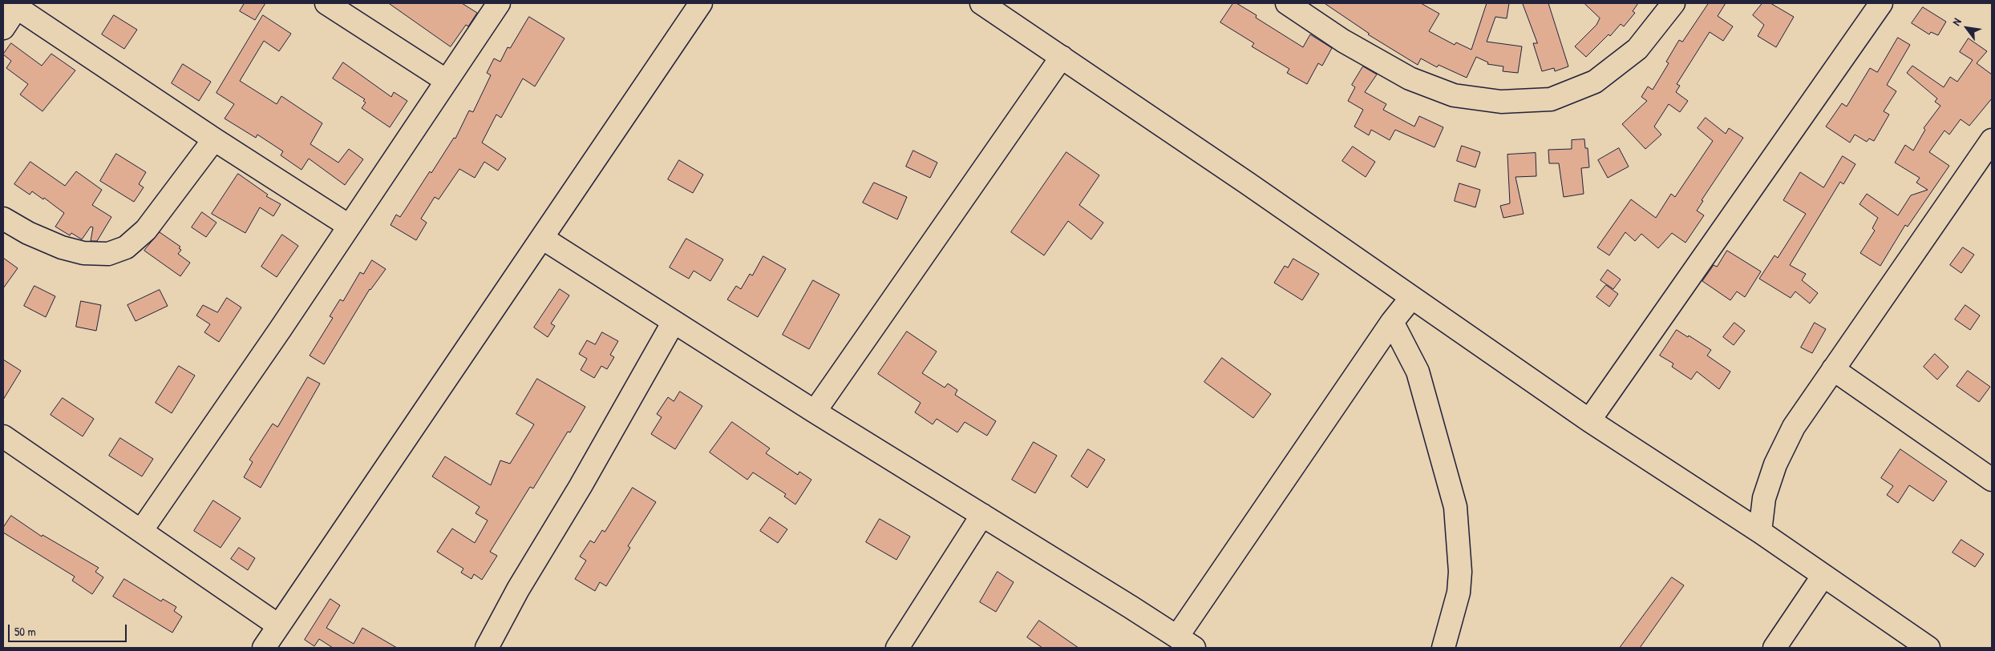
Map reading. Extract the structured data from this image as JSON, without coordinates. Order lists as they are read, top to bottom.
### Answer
{
  "scale_bar": "50 m",
  "north": "top left"
}
